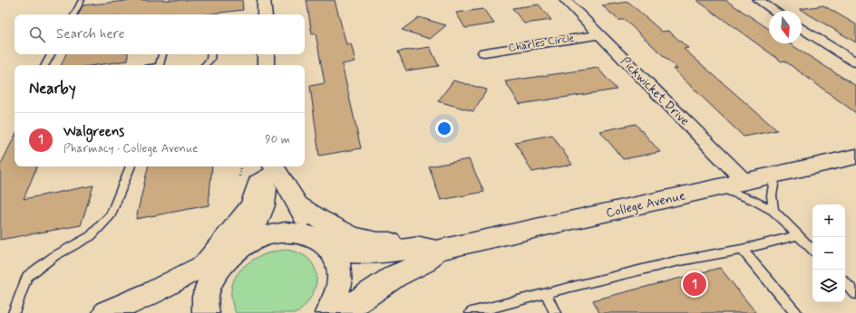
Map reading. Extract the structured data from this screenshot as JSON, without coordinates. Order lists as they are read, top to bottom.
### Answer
{
  "streets": {
    "street": ["Charles Circle", "Pickwicket Drive", "College Avenue"]
  },
  "crossings": [
    ["Charles Circle", "Pickwicket Drive"],
    ["Pickwicket Drive", "College Avenue"]
  ],
  "north": "bottom",
  "page": {
    "search": "Search here",
    "heading": "Nearby",
    "list": [
      {
        "mark": "1",
        "name": "Walgreens",
        "note": "Pharmacy · College Avenue",
        "value": "90 m"
      }
    ],
    "map_buttons": ["+", "−"],
    "pins": "1"
  }
}
